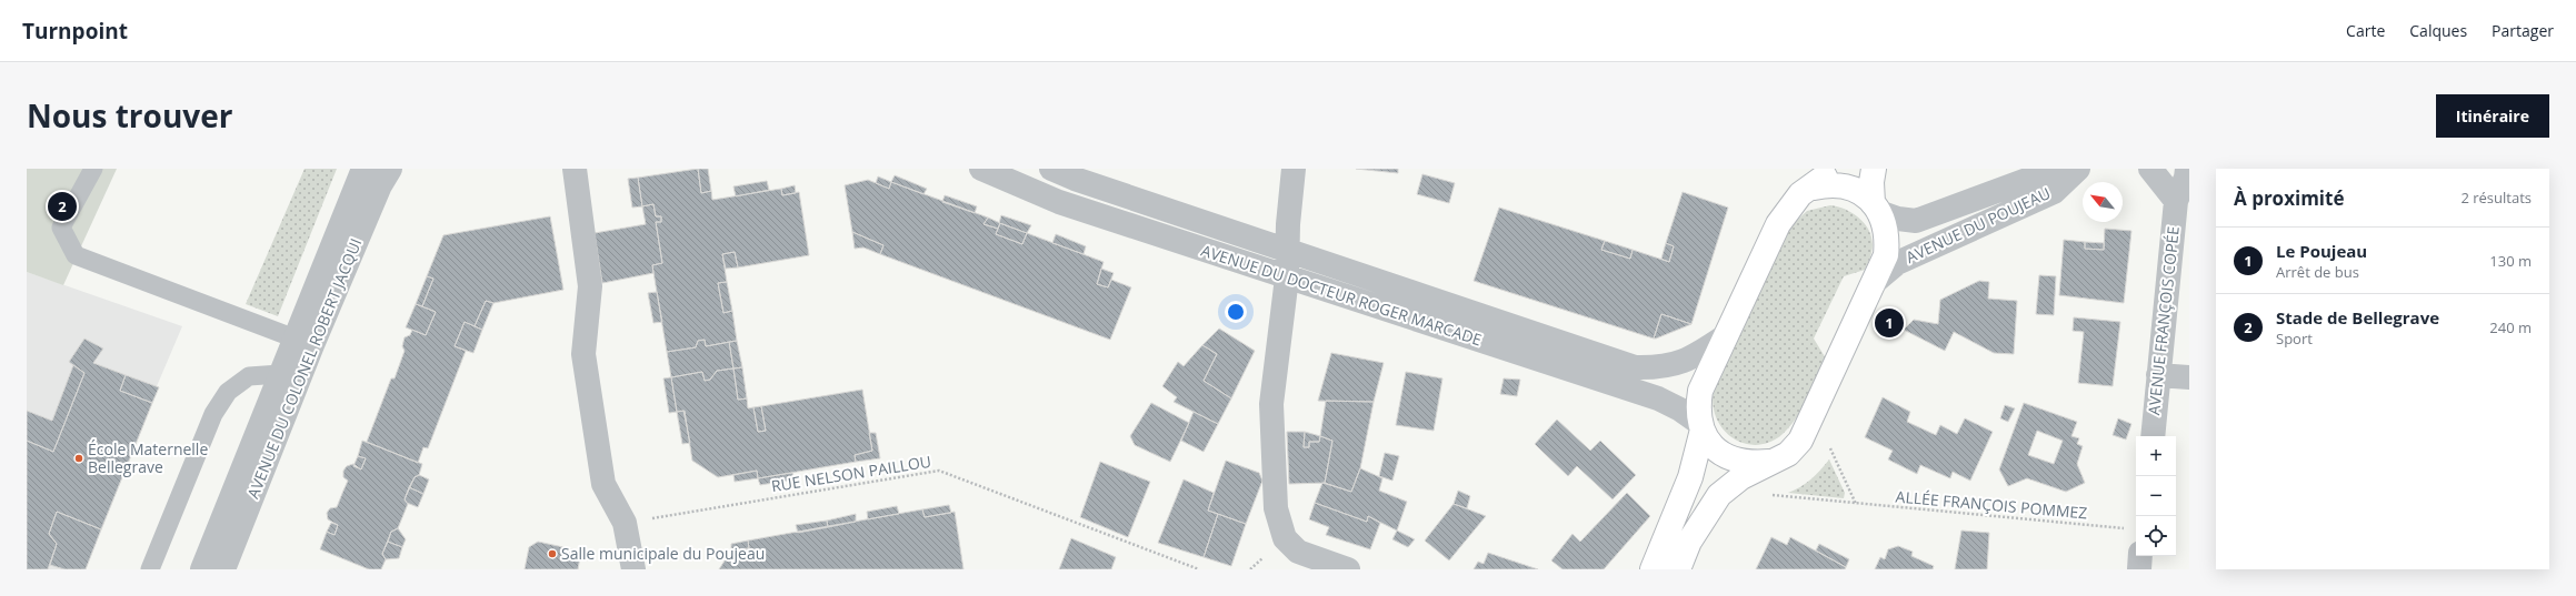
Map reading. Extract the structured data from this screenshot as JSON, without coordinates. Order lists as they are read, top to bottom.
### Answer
{
  "streets": {
    "street": [
      "AVENUE DU POUJEAU",
      "AVENUE DU DOCTEUR ROGER MARCADE",
      "AVENUE FRANÇOIS COPÉE",
      "AVENUE DU COLONEL ROBERT JACQUI"
    ],
    "path": ["RUE NELSON PAILLOU", "ALLÉE FRANÇOIS POMMEZ"]
  },
  "places": ["École Maternelle Bellegrave", "Salle municipale du Poujeau"],
  "north": "top left",
  "page": {
    "header": "Turnpoint",
    "nav": ["Carte", "Calques", "Partager"],
    "title": "Nous trouver",
    "buttons": "Itinéraire",
    "heading": ["À proximité", "2 résultats"],
    "pins": ["2", "1"],
    "list": [
      {
        "mark": "1",
        "name": "Le Poujeau",
        "note": "Arrêt de bus",
        "value": "130 m"
      },
      {
        "mark": "2",
        "name": "Stade de Bellegrave",
        "note": "Sport",
        "value": "240 m"
      }
    ],
    "map_buttons": ["+", "−"]
  }
}
